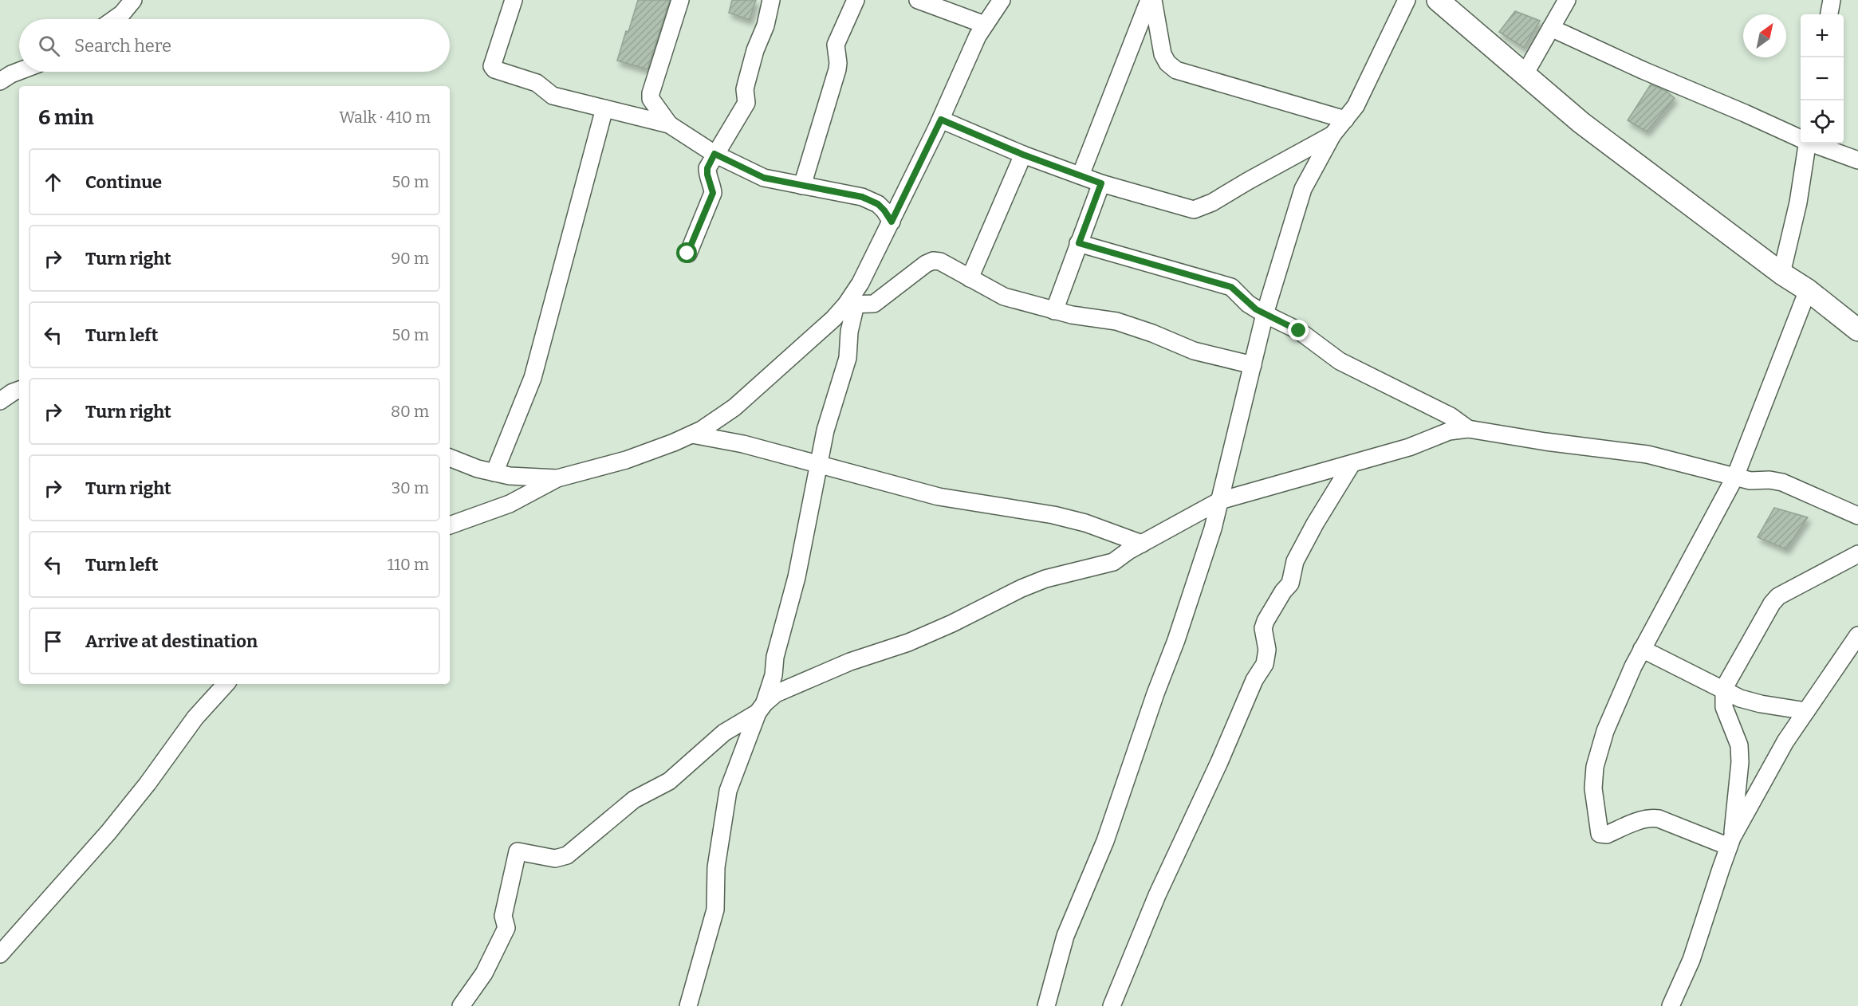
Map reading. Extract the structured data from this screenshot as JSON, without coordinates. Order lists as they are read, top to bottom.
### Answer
{
  "north": "top right",
  "page": {
    "map_buttons": ["+", "−"],
    "search": "Search here",
    "heading": ["6 min", "Walk · 410 m"],
    "list": [
      ["Continue", "50 m"],
      ["Turn right", "90 m"],
      ["Turn left", "50 m"],
      ["Turn right", "80 m"],
      ["Turn right", "30 m"],
      ["Turn left", "110 m"],
      "Arrive at destination"
    ]
  }
}
